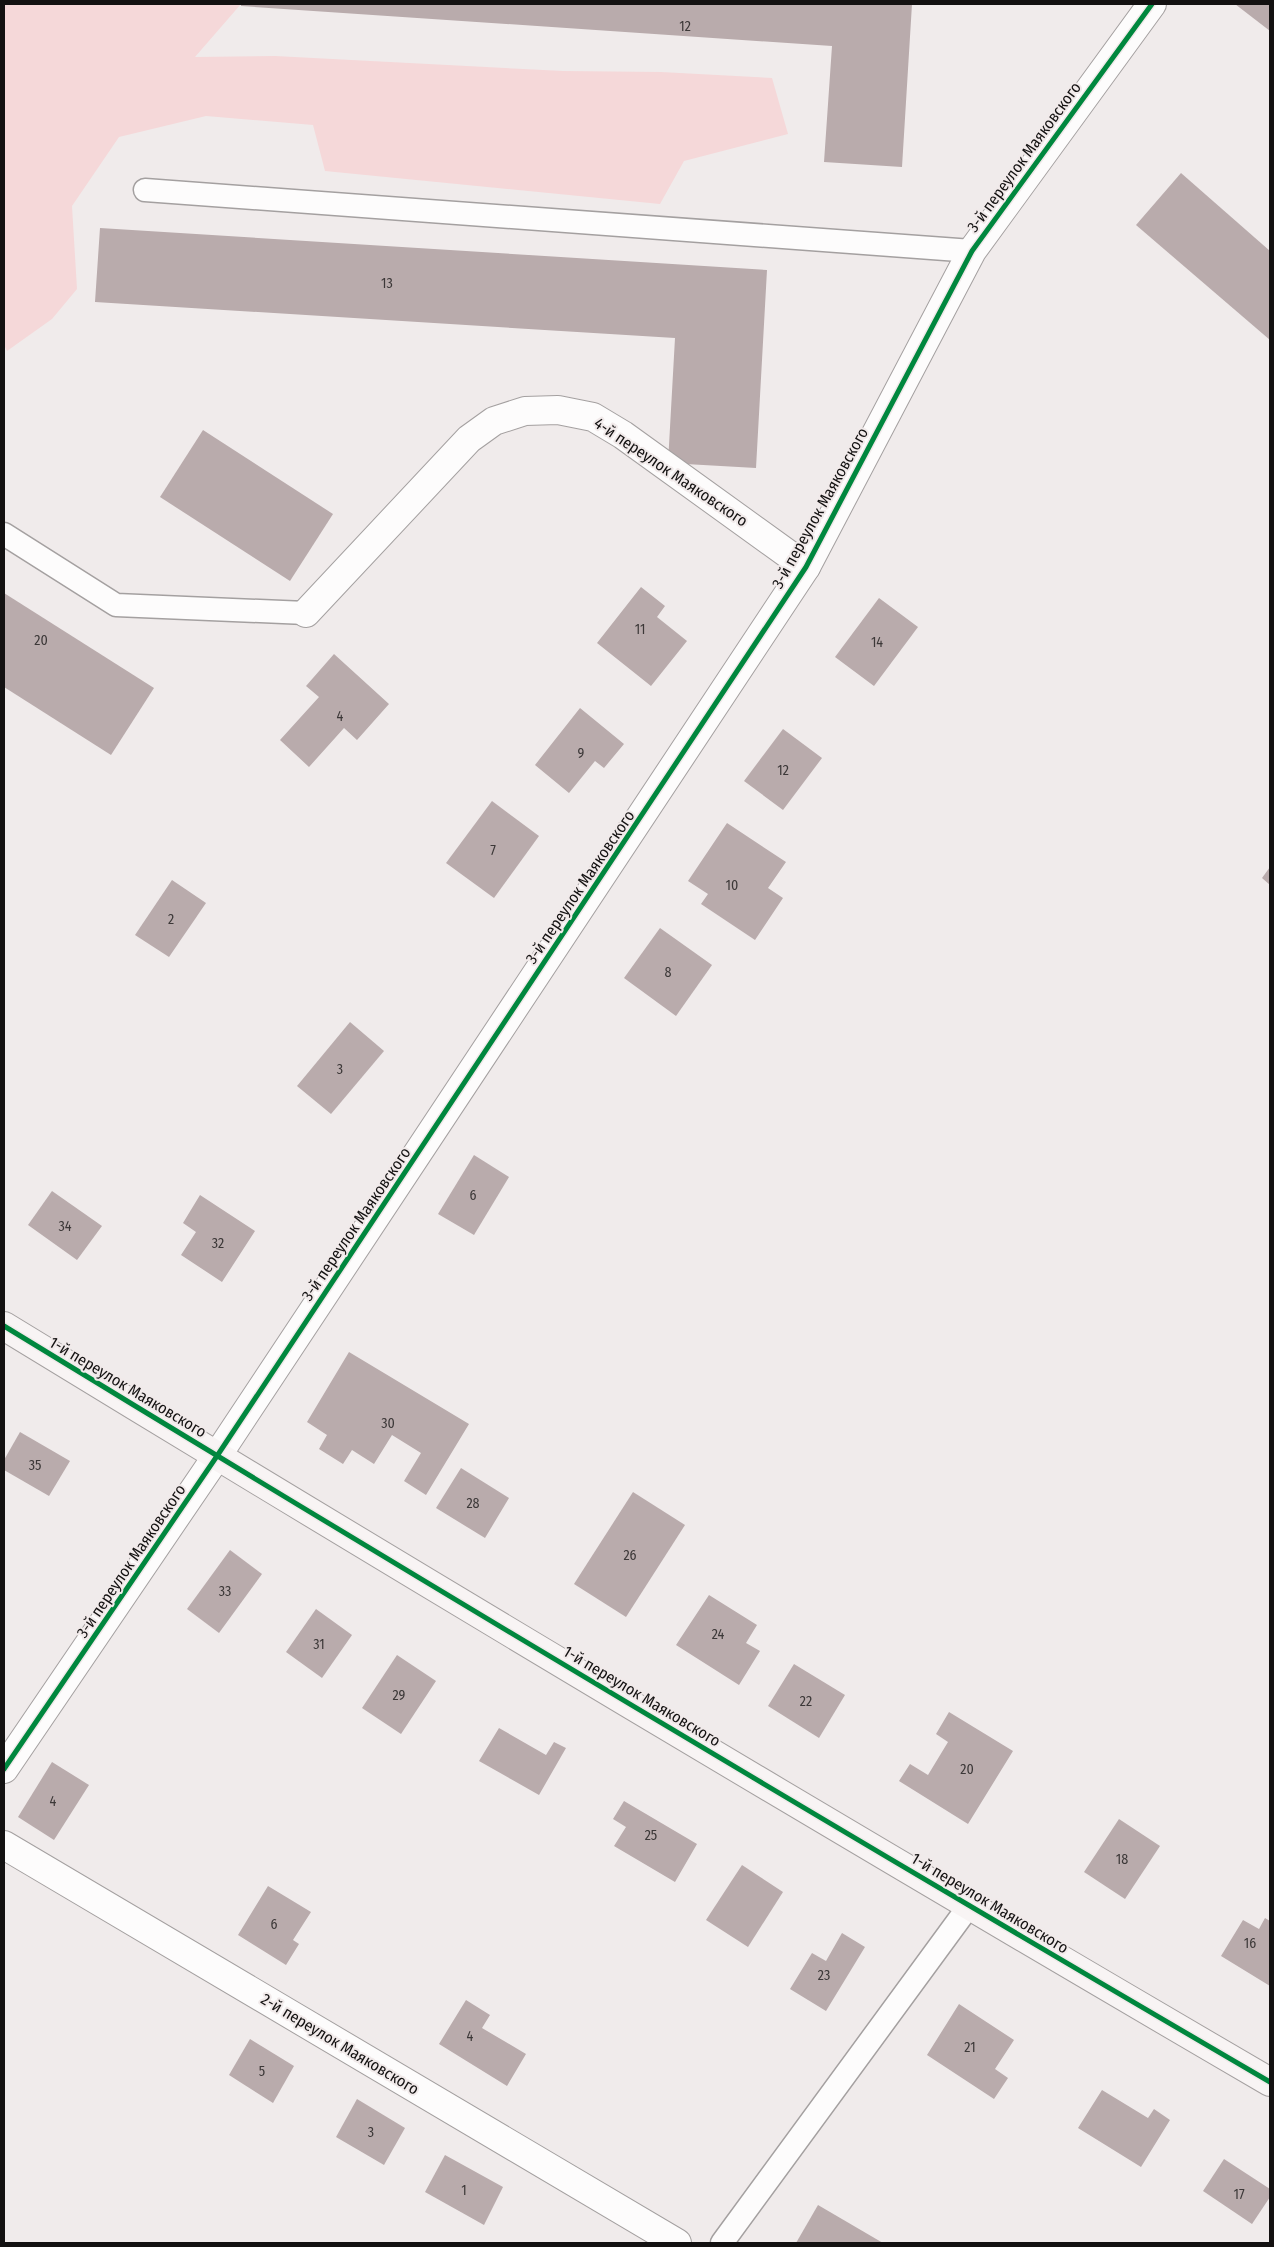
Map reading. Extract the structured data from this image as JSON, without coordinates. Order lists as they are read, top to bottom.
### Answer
{
  "streets": {
    "street": [
      "3-й переулок Маяковского",
      "4-й переулок Маяковского",
      "1-й переулок Маяковского",
      "2-й переулок Маяковского"
    ]
  },
  "crossings": [
    ["3-й переулок Маяковского", "4-й переулок Маяковского"],
    ["3-й переулок Маяковского", "1-й переулок Маяковского"]
  ],
  "house_numbers": [
    "12",
    "13",
    "11",
    "20",
    "14",
    "4",
    "9",
    "12",
    "7",
    "10",
    "2",
    "8",
    "3",
    "6",
    "34",
    "32",
    "30",
    "35",
    "28",
    "26",
    "33",
    "24",
    "31",
    "29",
    "22",
    "20",
    "4",
    "25",
    "18",
    "6",
    "16",
    "23",
    "4",
    "21",
    "5",
    "3",
    "1",
    "17"
  ]
}
